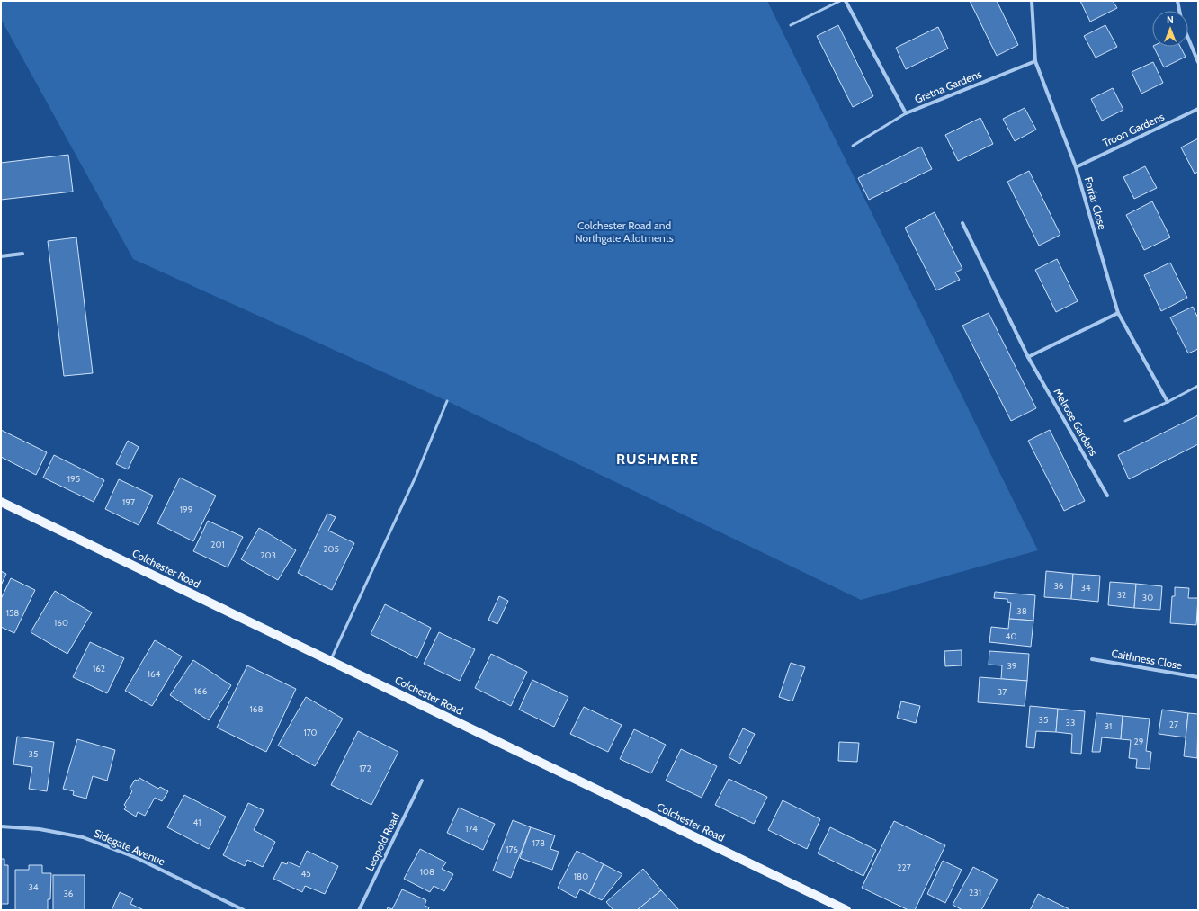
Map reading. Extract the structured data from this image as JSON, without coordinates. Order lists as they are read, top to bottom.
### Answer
{
  "streets": {
    "main road": ["Colchester Road"],
    "street": [
      "Gretna Gardens",
      "Troon Gardens",
      "Forfar Close",
      "Melrose Gardens",
      "Caithness Close",
      "Leopold Road",
      "Sidegate Avenue"
    ]
  },
  "crossings": [
    ["Gretna Gardens", "Forfar Close"],
    ["Troon Gardens", "Forfar Close"]
  ],
  "districts": ["RUSHMERE"],
  "parks": ["Colchester Road and Northgate Allotments"],
  "house_numbers": [
    "195",
    "197",
    "199",
    "201",
    "205",
    "203",
    "36",
    "34",
    "32",
    "30",
    "38",
    "158",
    "160",
    "40",
    "39",
    "162",
    "164",
    "166",
    "37",
    "168",
    "35",
    "33",
    "27",
    "31",
    "170",
    "29",
    "35",
    "172",
    "41",
    "174",
    "178",
    "176",
    "227",
    "108",
    "45",
    "180",
    "34",
    "231",
    "36"
  ],
  "north": "top"
}
